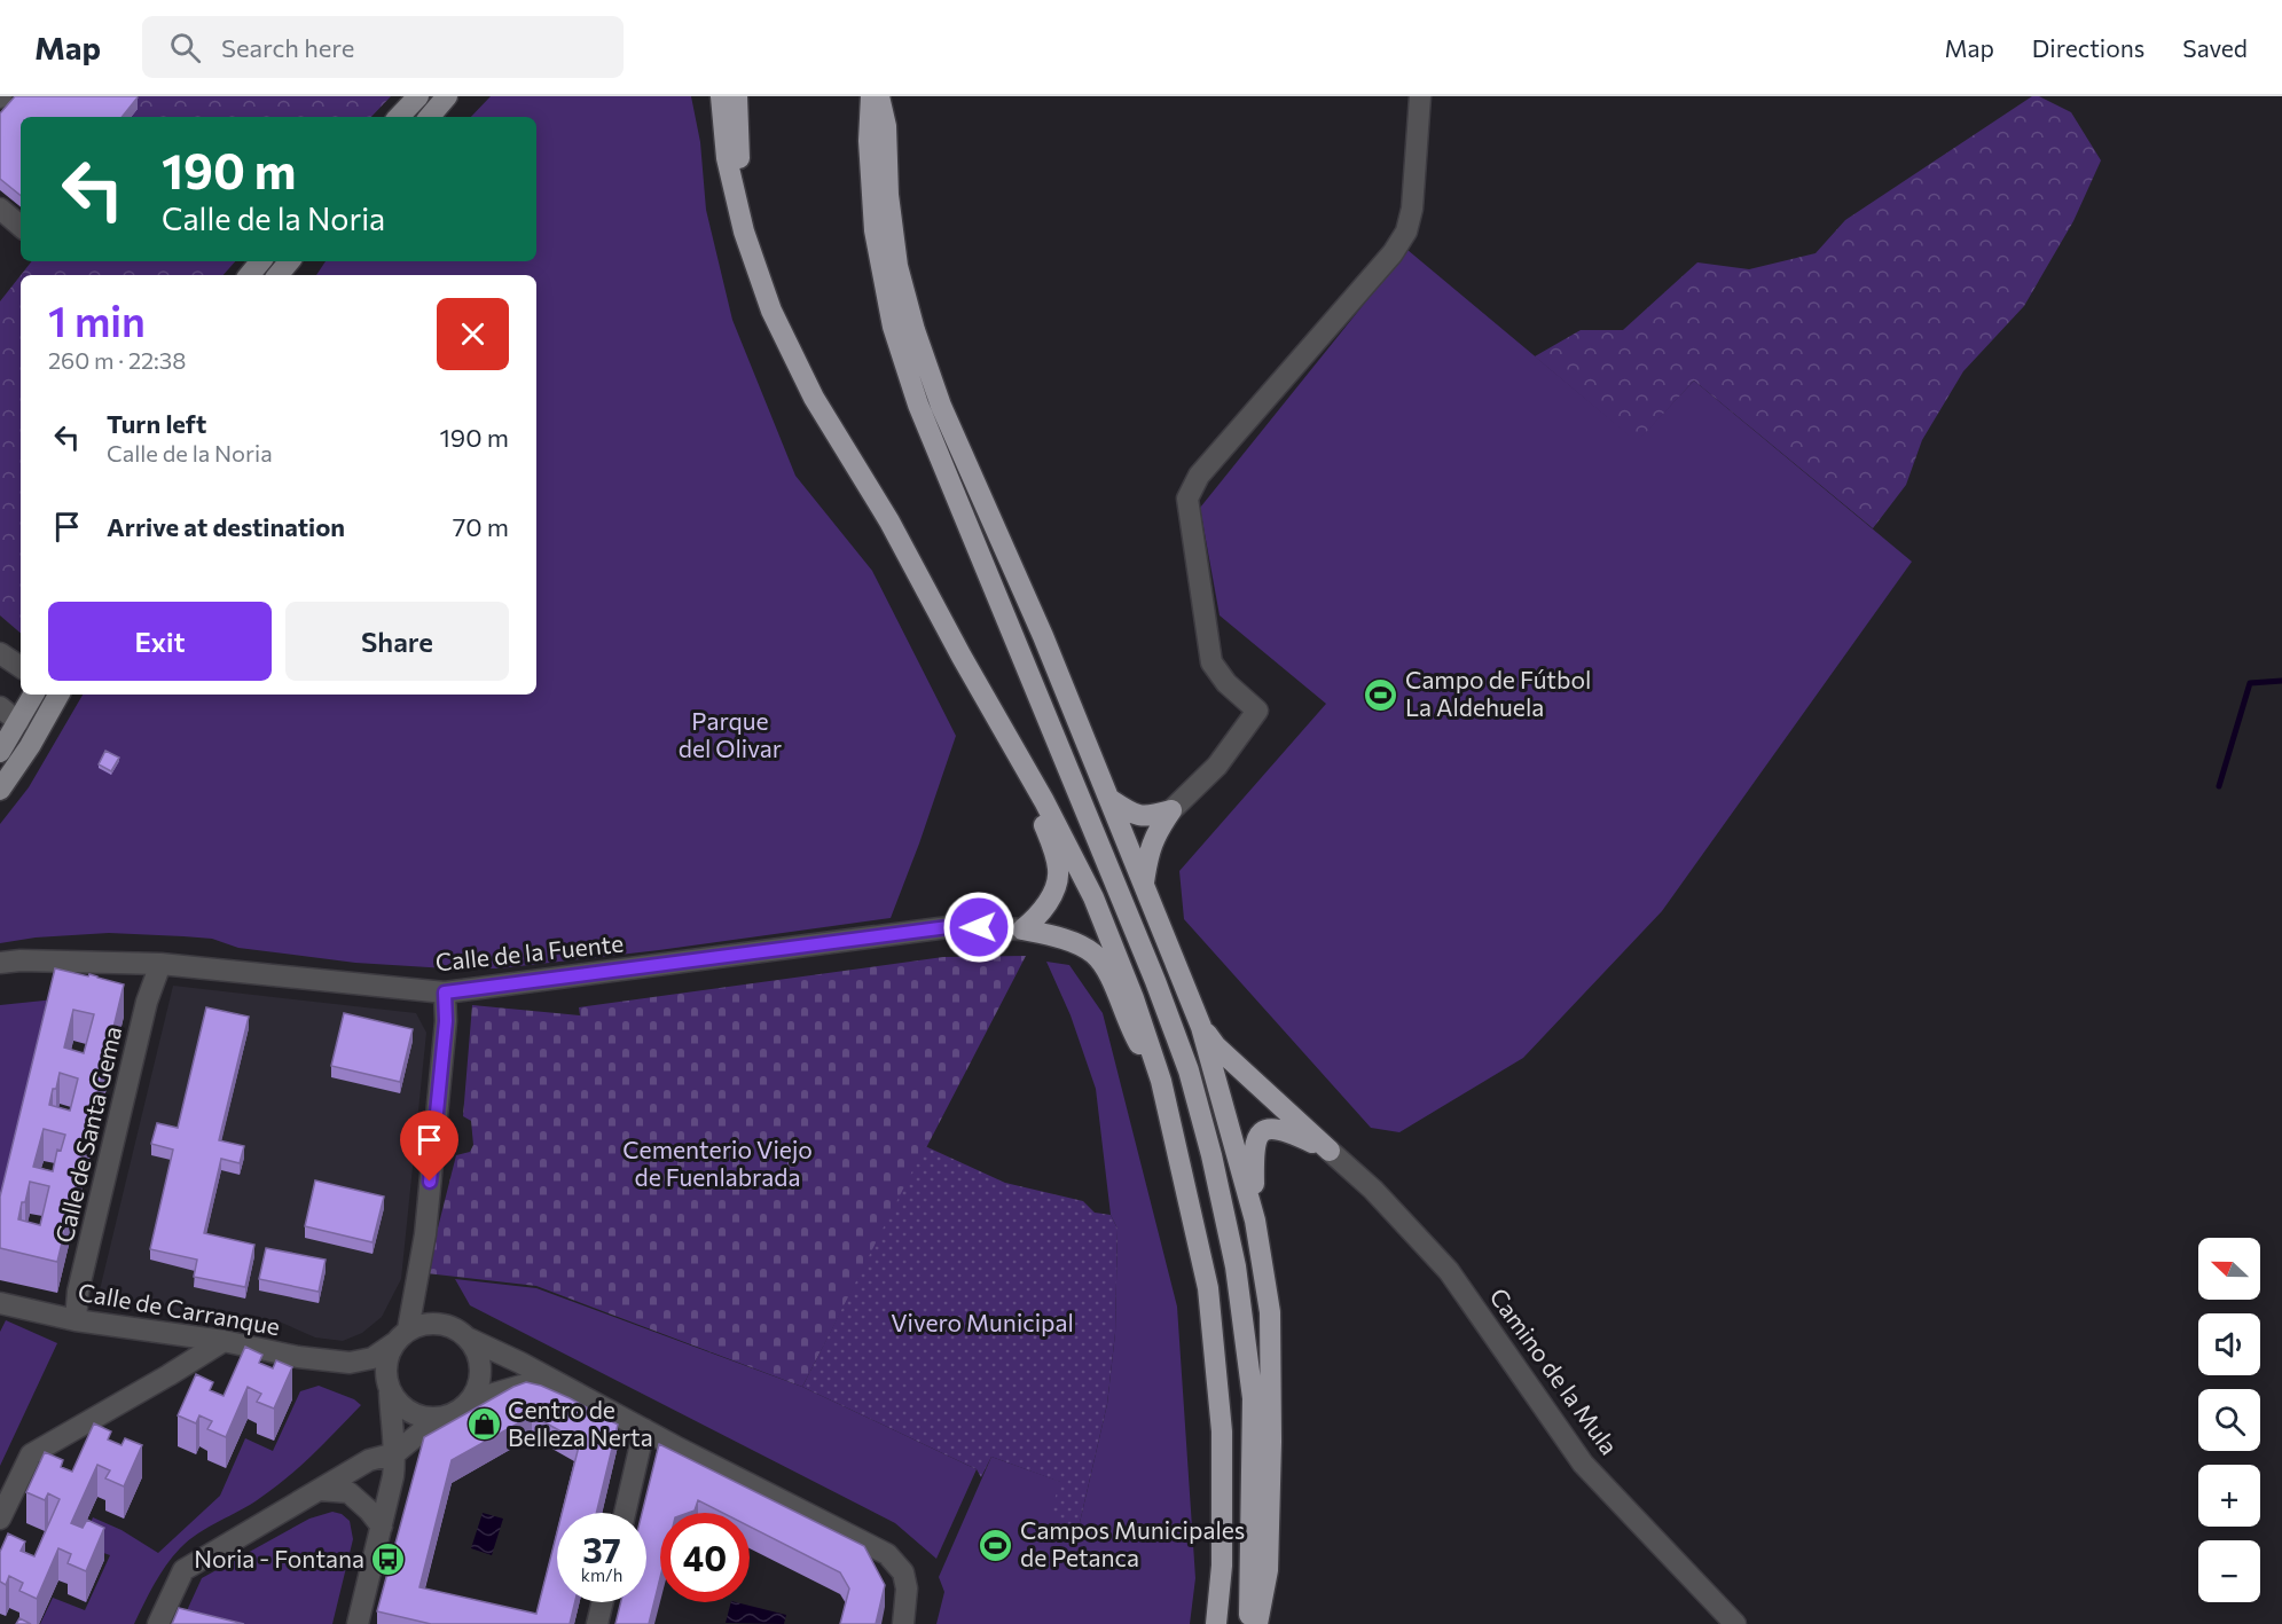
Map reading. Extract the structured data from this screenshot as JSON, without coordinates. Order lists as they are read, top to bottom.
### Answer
{
  "streets": {
    "street": [
      "Calle de la Fuente",
      "Calle de Santa Gema",
      "Calle de Carranque",
      "Camino de la Mula"
    ]
  },
  "crossings": [
    ["Calle de la Fuente", "Calle de Santa Gema"],
    ["Calle de Santa Gema", "Calle de Carranque"]
  ],
  "parks": ["Parque del Olivar", "Cementerio Viejo de Fuenlabrada", "Vivero Municipal"],
  "places": {
    "sports": ["Campo de Fútbol La Aldehuela", "Campos Municipales de Petanca"],
    "shop": ["Centro de Belleza Nerta"],
    "bus stop": ["Noria - Fontana"]
  },
  "north": "left",
  "page": {
    "header": "Map",
    "search": "Search here",
    "nav": ["Map", "Directions", "Saved"],
    "turn": ["190 m", "Calle de la Noria"],
    "heading": ["1 min", "260 m · 22:38"],
    "list": [
      {
        "name": "Turn left",
        "note": "Calle de la Noria",
        "value": "190 m"
      },
      {
        "name": "Arrive at destination",
        "value": "70 m"
      }
    ],
    "buttons": ["Exit", "Share"],
    "map_buttons": ["+", "−"],
    "speed": "37 km/h",
    "limit": "40"
  }
}
